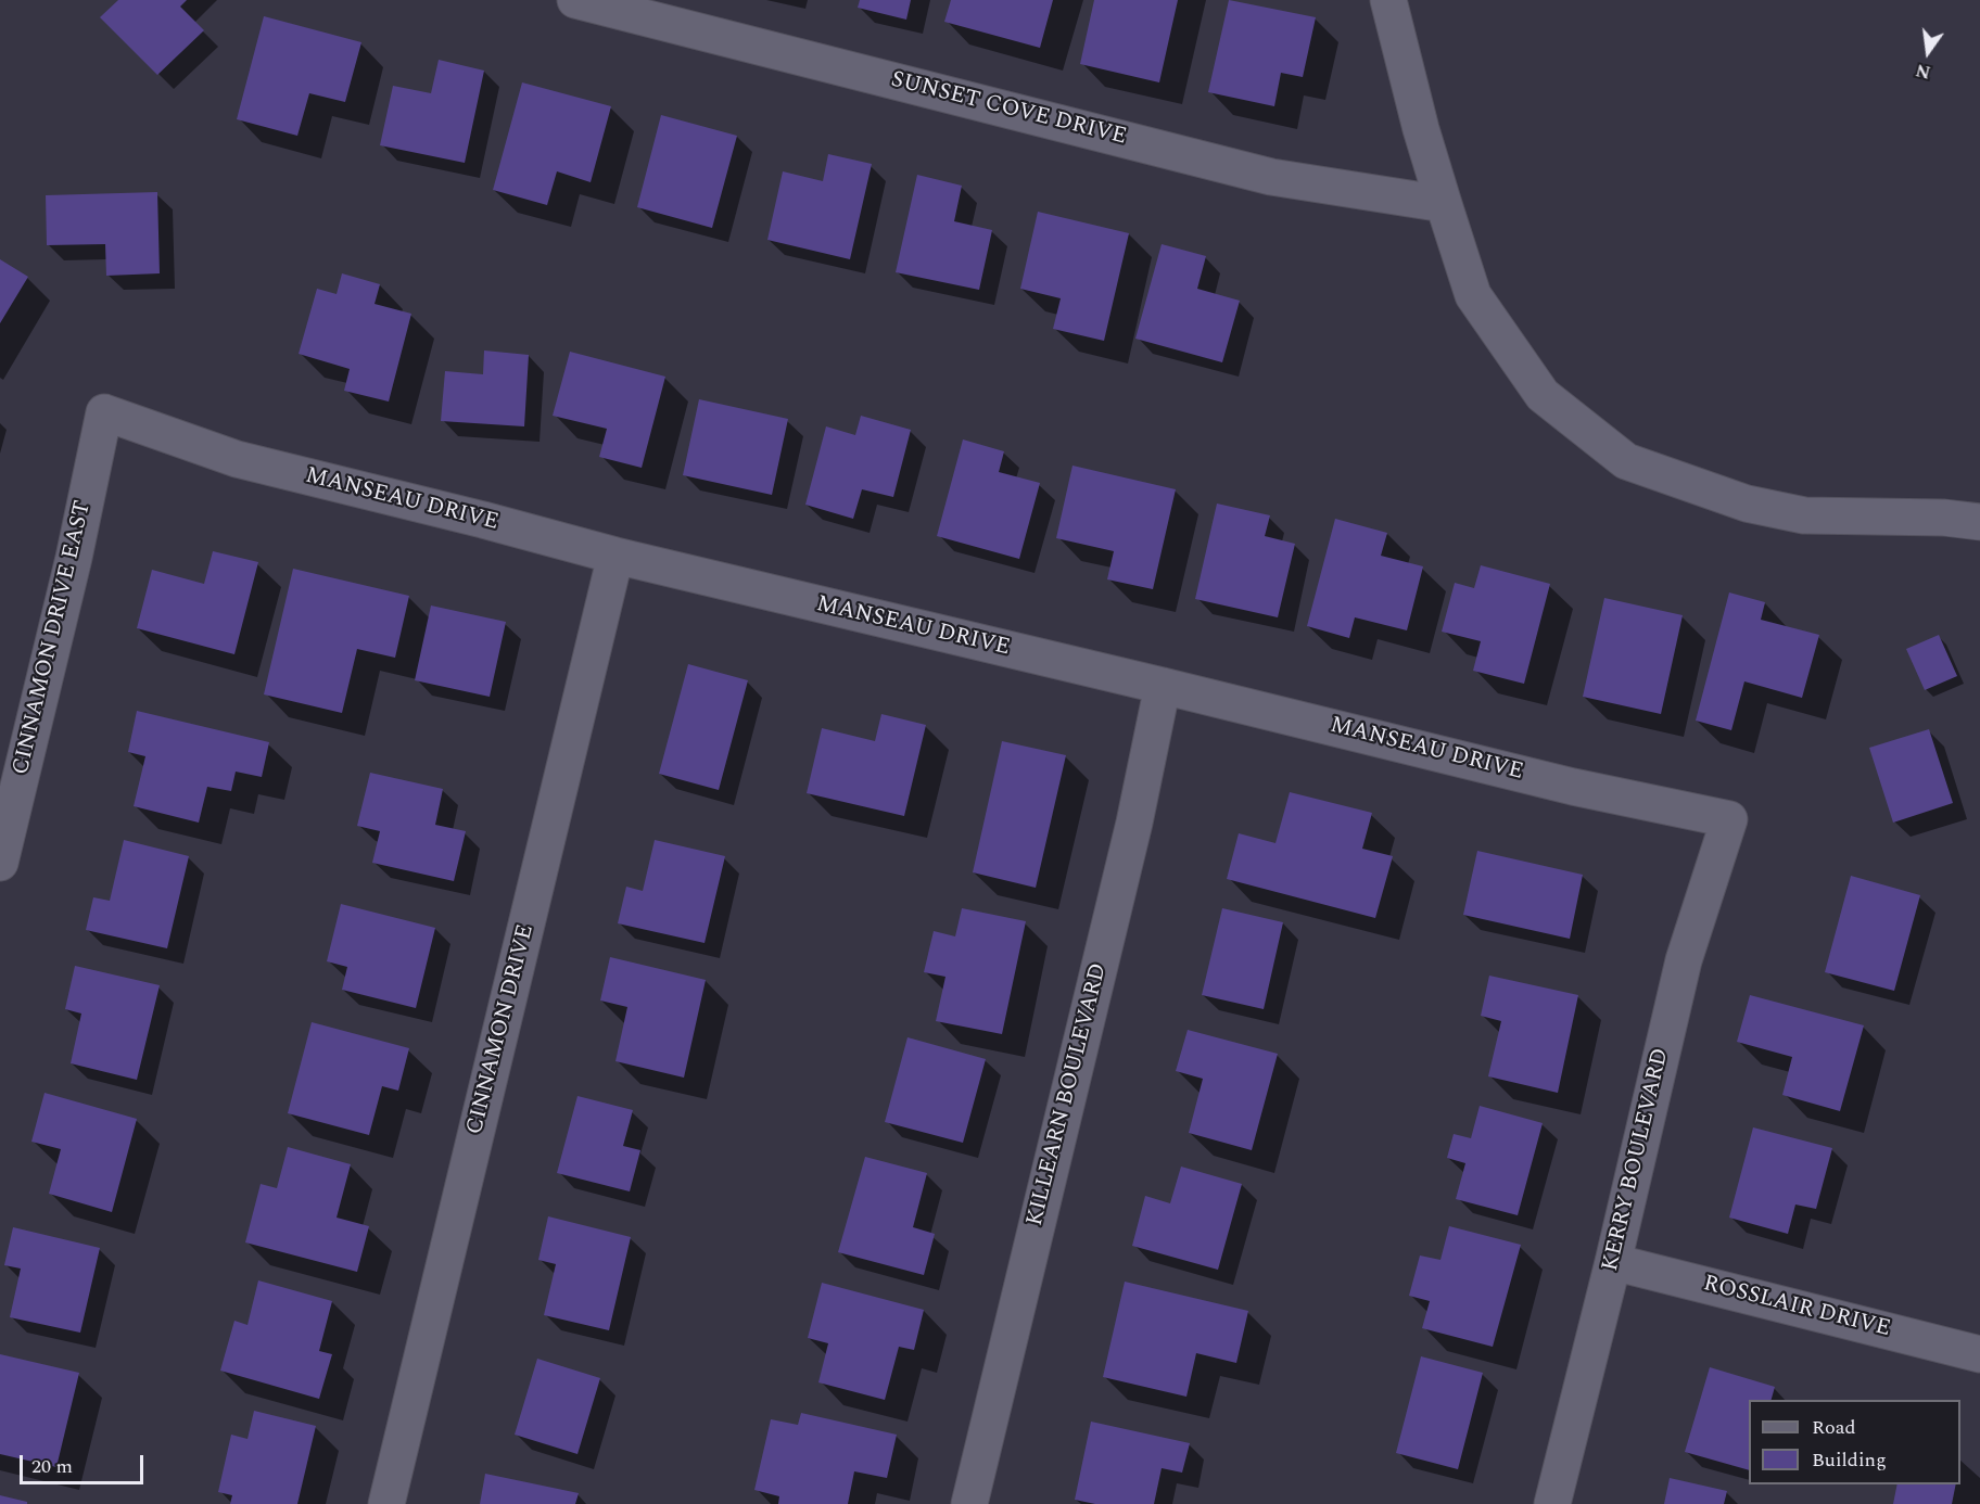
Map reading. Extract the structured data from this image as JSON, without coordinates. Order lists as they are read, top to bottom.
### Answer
{
  "streets": {
    "street": [
      "SUNSET COVE DRIVE",
      "MANSEAU DRIVE",
      "CINNAMON DRIVE EAST",
      "CINNAMON DRIVE",
      "KILLEARN BOULEVARD",
      "KERRY BOULEVARD",
      "ROSSLAIR DRIVE"
    ]
  },
  "crossings": [
    ["MANSEAU DRIVE", "CINNAMON DRIVE EAST"],
    ["MANSEAU DRIVE", "CINNAMON DRIVE"],
    ["MANSEAU DRIVE", "KILLEARN BOULEVARD"],
    ["MANSEAU DRIVE", "KERRY BOULEVARD"],
    ["KERRY BOULEVARD", "ROSSLAIR DRIVE"]
  ],
  "legend": ["Road", "Building"],
  "scale_bar": "20 m",
  "north": "bottom"
}
